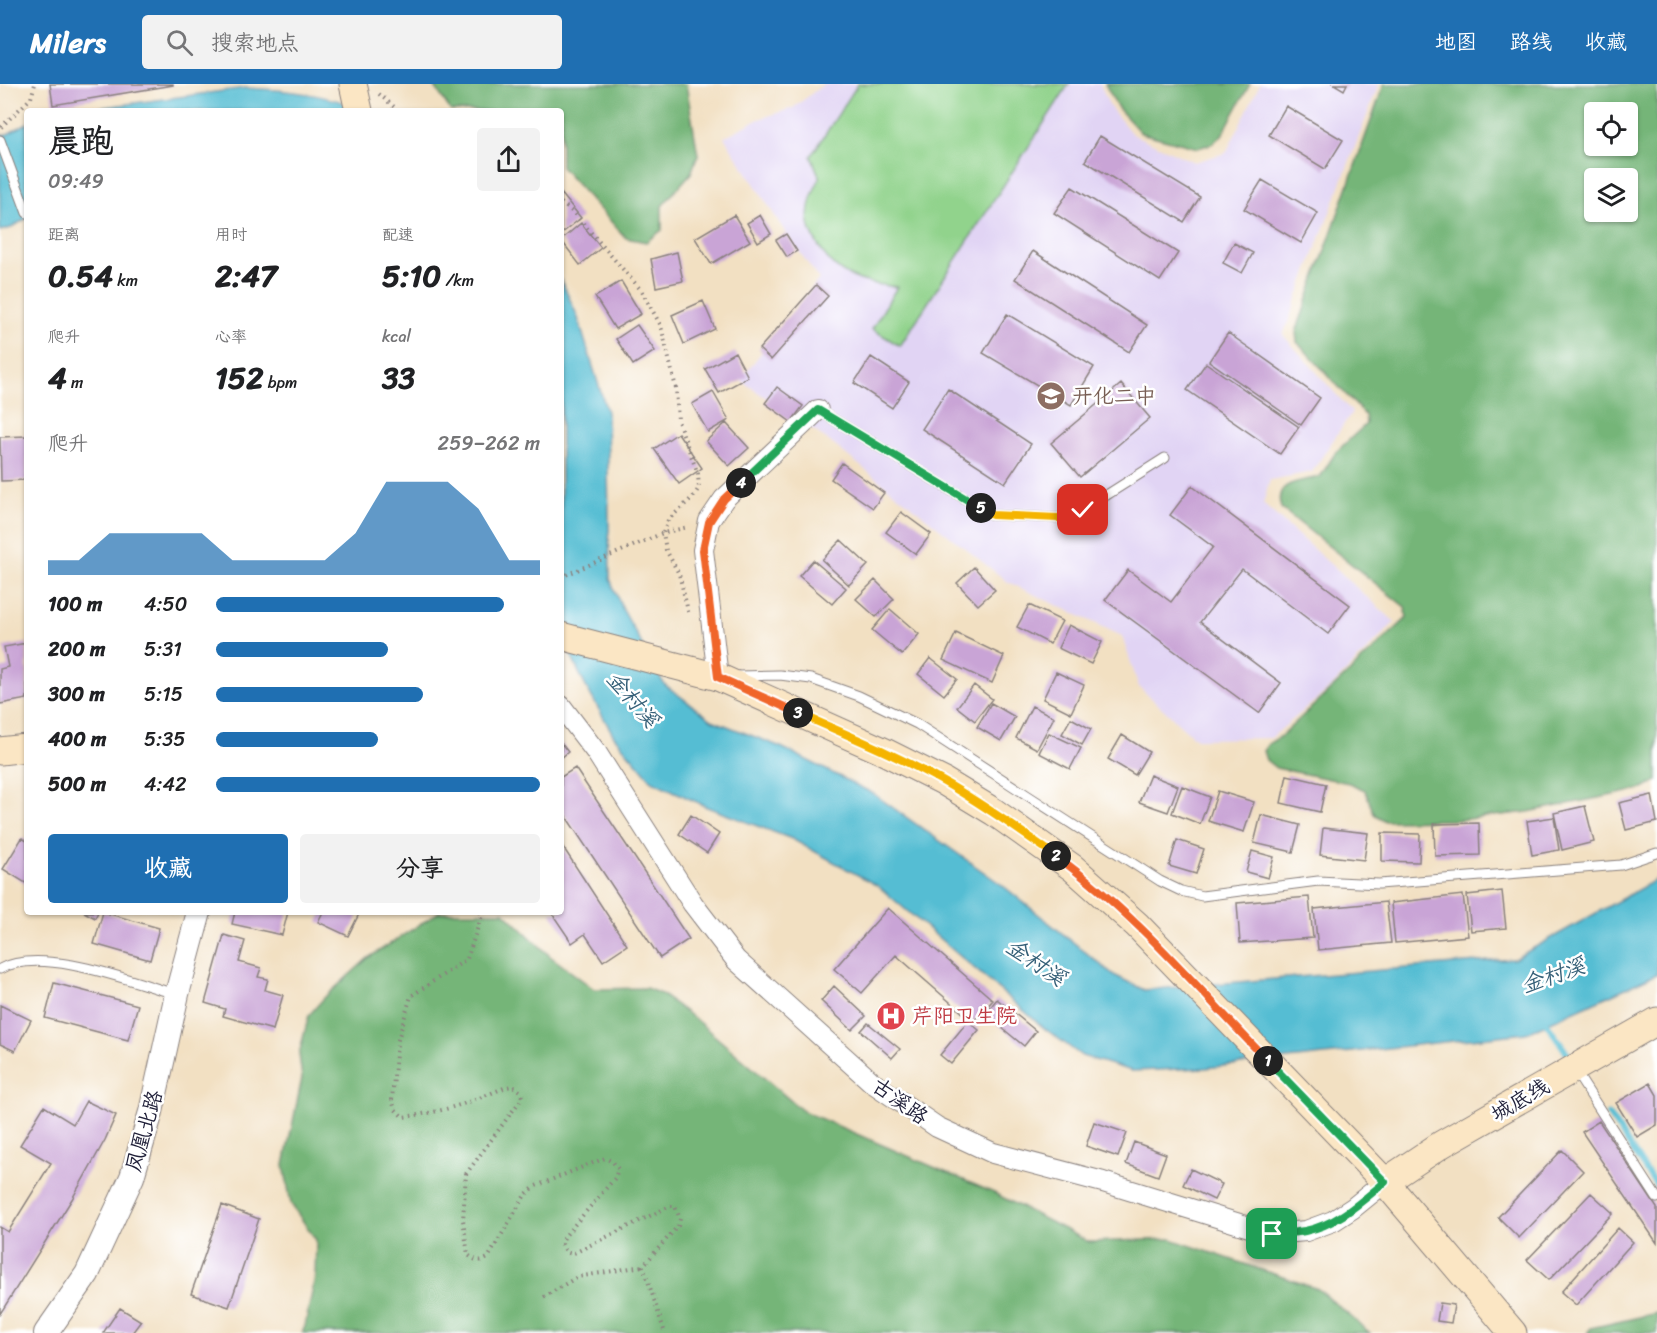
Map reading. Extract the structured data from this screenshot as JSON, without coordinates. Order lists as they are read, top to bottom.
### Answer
{
  "streets": {
    "main road": ["城底线"],
    "street": ["古溪路", "凤凰北路"]
  },
  "crossings": [
    ["城底线", "古溪路"]
  ],
  "water": ["金村溪"],
  "places": {
    "school or university": ["开化二中"],
    "hospital": ["芹阳卫生院"]
  },
  "page": {
    "header": "Milers",
    "search": "搜索地点",
    "nav": ["地图", "路线", "收藏"],
    "heading": ["晨跑", "09:49"],
    "stats": [
      ["距离", "0.54 km"],
      ["用时", "2:47"],
      ["配速", "5:10 /km"],
      ["爬升", "4 m"],
      ["心率", "152 bpm"],
      ["kcal", "33"]
    ],
    "chart": ["爬升", "259–262 m"],
    "pins": [
      "4",
      "5",
      "3",
      "2",
      "1"
    ],
    "list": [
      {
        "name": "100 m",
        "note": "4:50"
      },
      {
        "name": "200 m",
        "note": "5:31"
      },
      {
        "name": "300 m",
        "note": "5:15"
      },
      {
        "name": "400 m",
        "note": "5:35"
      },
      {
        "name": "500 m",
        "note": "4:42"
      }
    ],
    "buttons": ["收藏", "分享"]
  }
}
